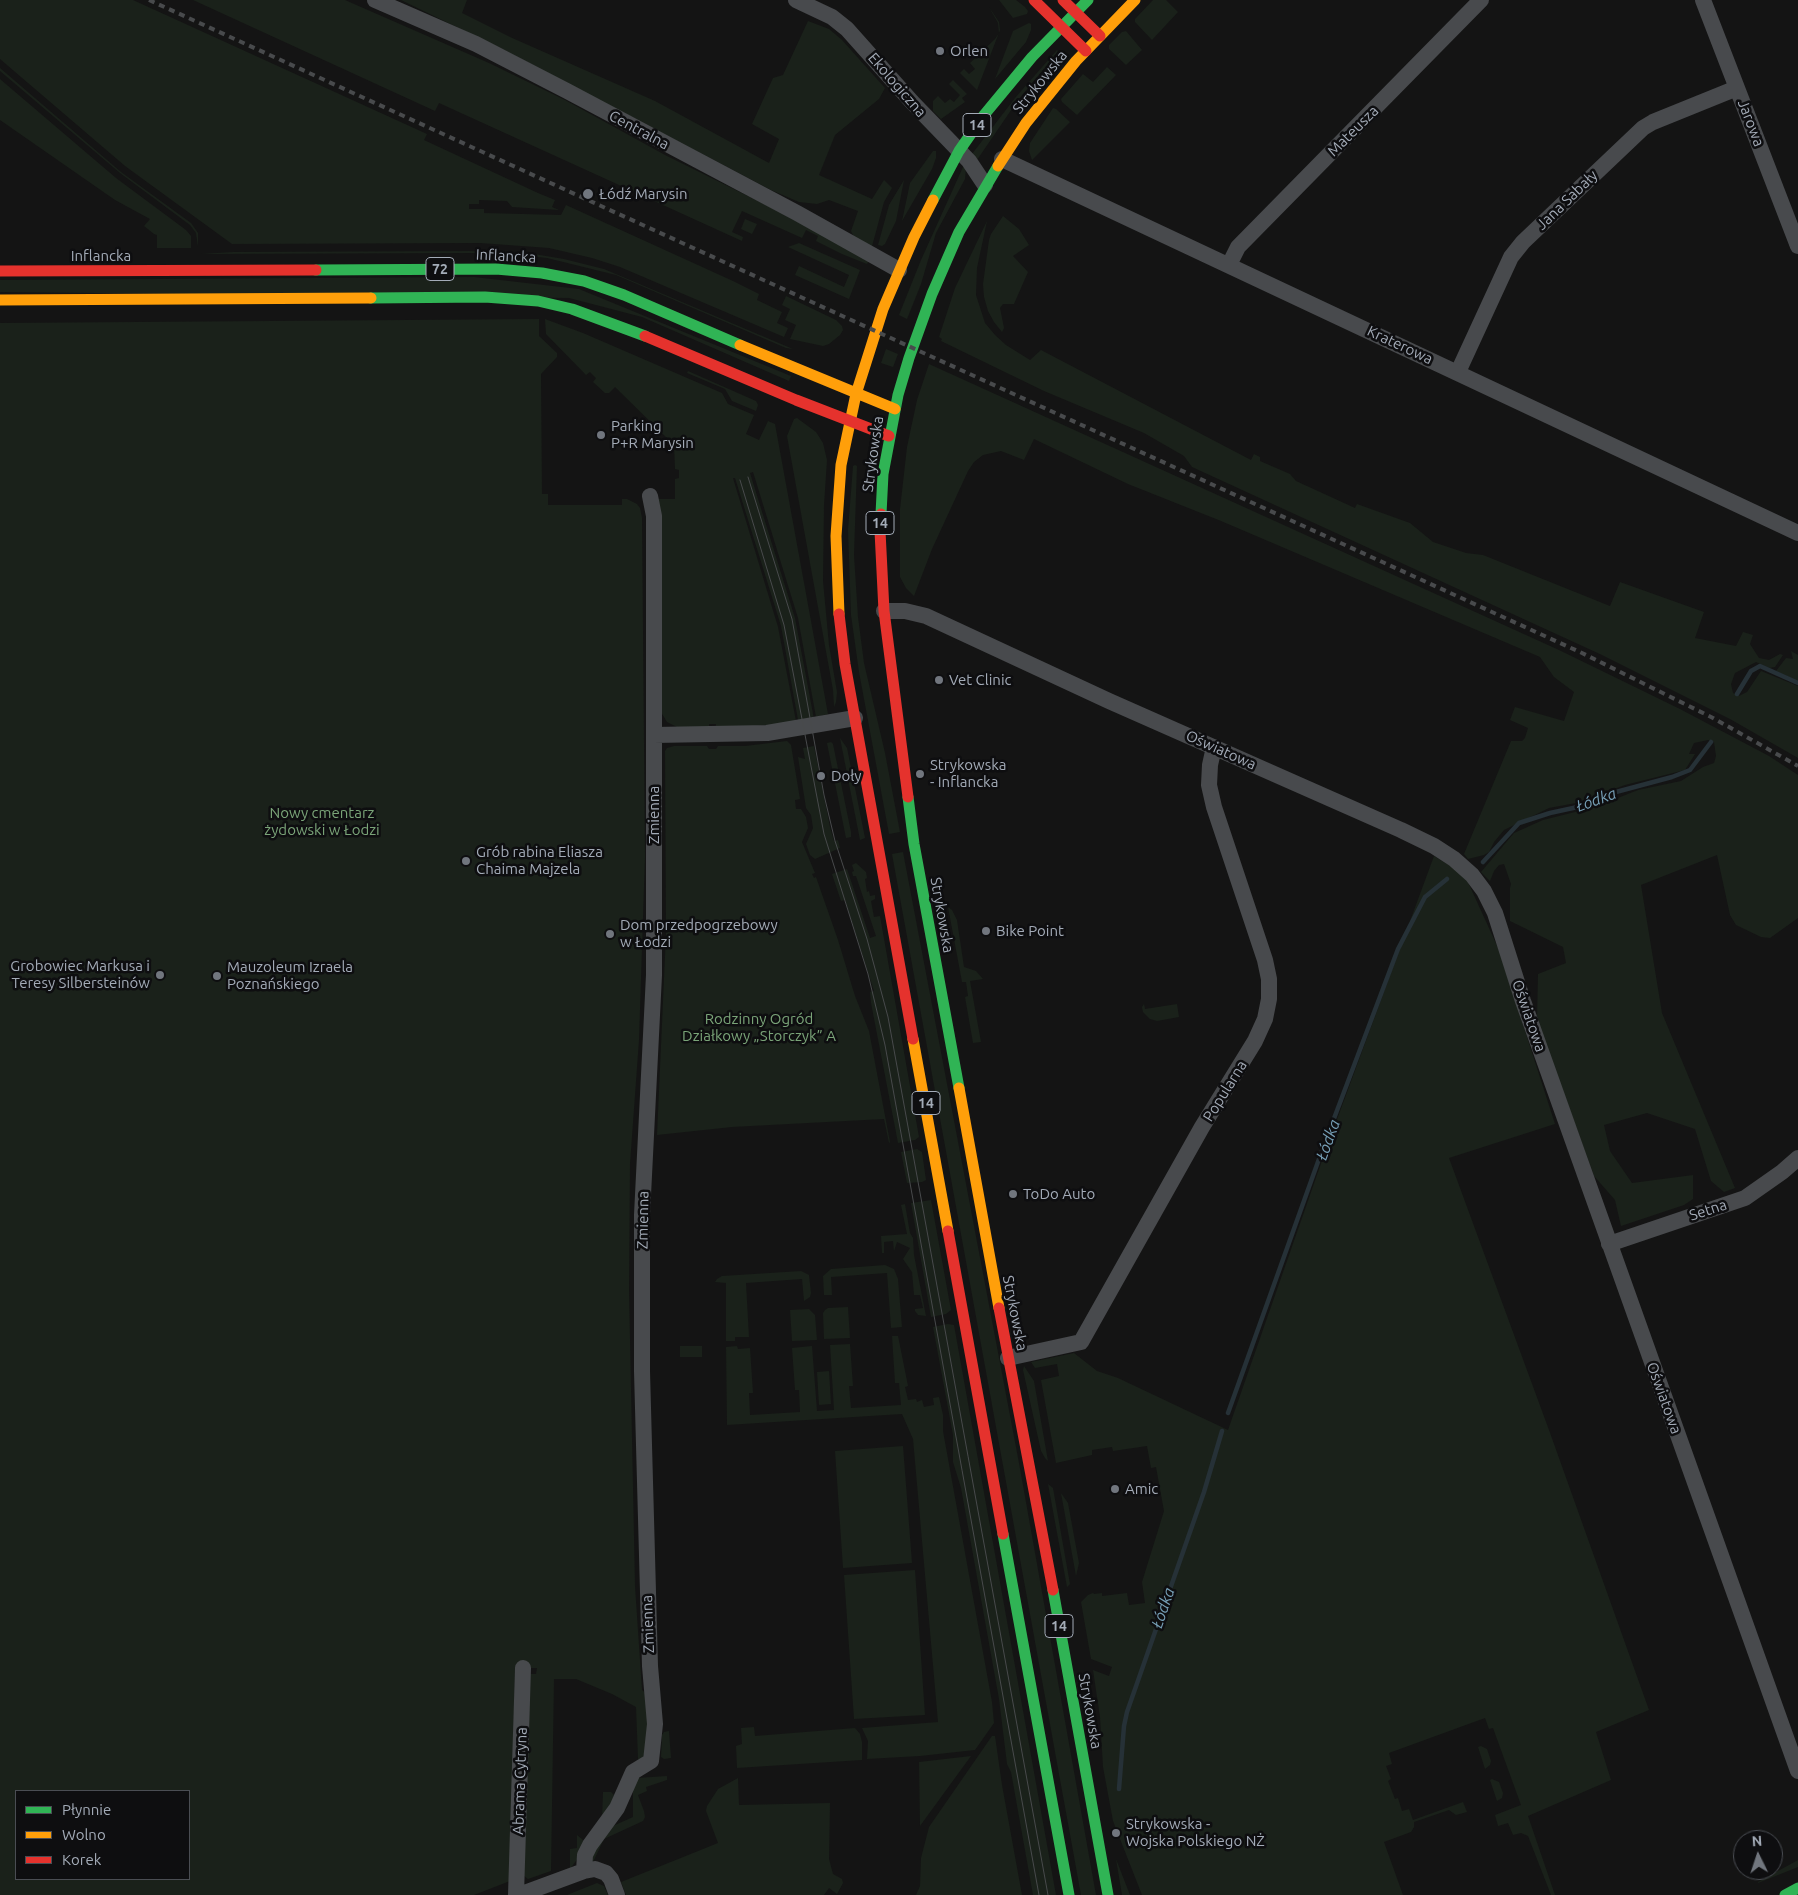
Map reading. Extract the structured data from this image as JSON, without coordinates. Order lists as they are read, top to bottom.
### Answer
{
  "streets": {
    "main road": [
      "Strykowska",
      "14",
      "Inflancka",
      "72"
    ],
    "street": [
      "Ekologiczna",
      "Jarowa",
      "Centralna",
      "Mateusza",
      "Jana Sabały",
      "Kraterowa",
      "Oświatowa",
      "Zmienna",
      "Popularna",
      "Setna",
      "Abrama Cytryna"
    ]
  },
  "crossings": [
    ["Strykowska", "Ekologiczna"],
    ["Strykowska", "Centralna"],
    ["Strykowska", "Inflancka"],
    ["Strykowska", "72"],
    ["Strykowska", "Kraterowa"],
    ["Strykowska", "Oświatowa"],
    ["Strykowska", "Popularna"],
    ["Jarowa", "Jana Sabały"],
    ["Mateusza", "Kraterowa"],
    ["Jana Sabały", "Kraterowa"],
    ["Oświatowa", "Popularna"],
    ["Oświatowa", "Setna"]
  ],
  "water": ["Łódka"],
  "parks": ["Nowy cmentarz żydowski w Łodzi", "Rodzinny Ogród Działkowy „Storczyk” A"],
  "places": [
    "Orlen",
    "Łódź Marysin",
    "Parking P+R Marysin",
    "Vet Clinic",
    "Strykowska - Inflancka",
    "Doły",
    "Grób rabina Eliasza Chaima Majzela",
    "Bike Point",
    "Dom przedpogrzebowy w Łodzi",
    "Grobowiec Markusa i Teresy Silbersteinów",
    "Mauzoleum Izraela Poznańskiego",
    "ToDo Auto",
    "Amic",
    "Strykowska - Wojska Polskiego NŻ"
  ],
  "legend": ["Płynnie", "Wolno", "Korek"],
  "north": "top"
}
